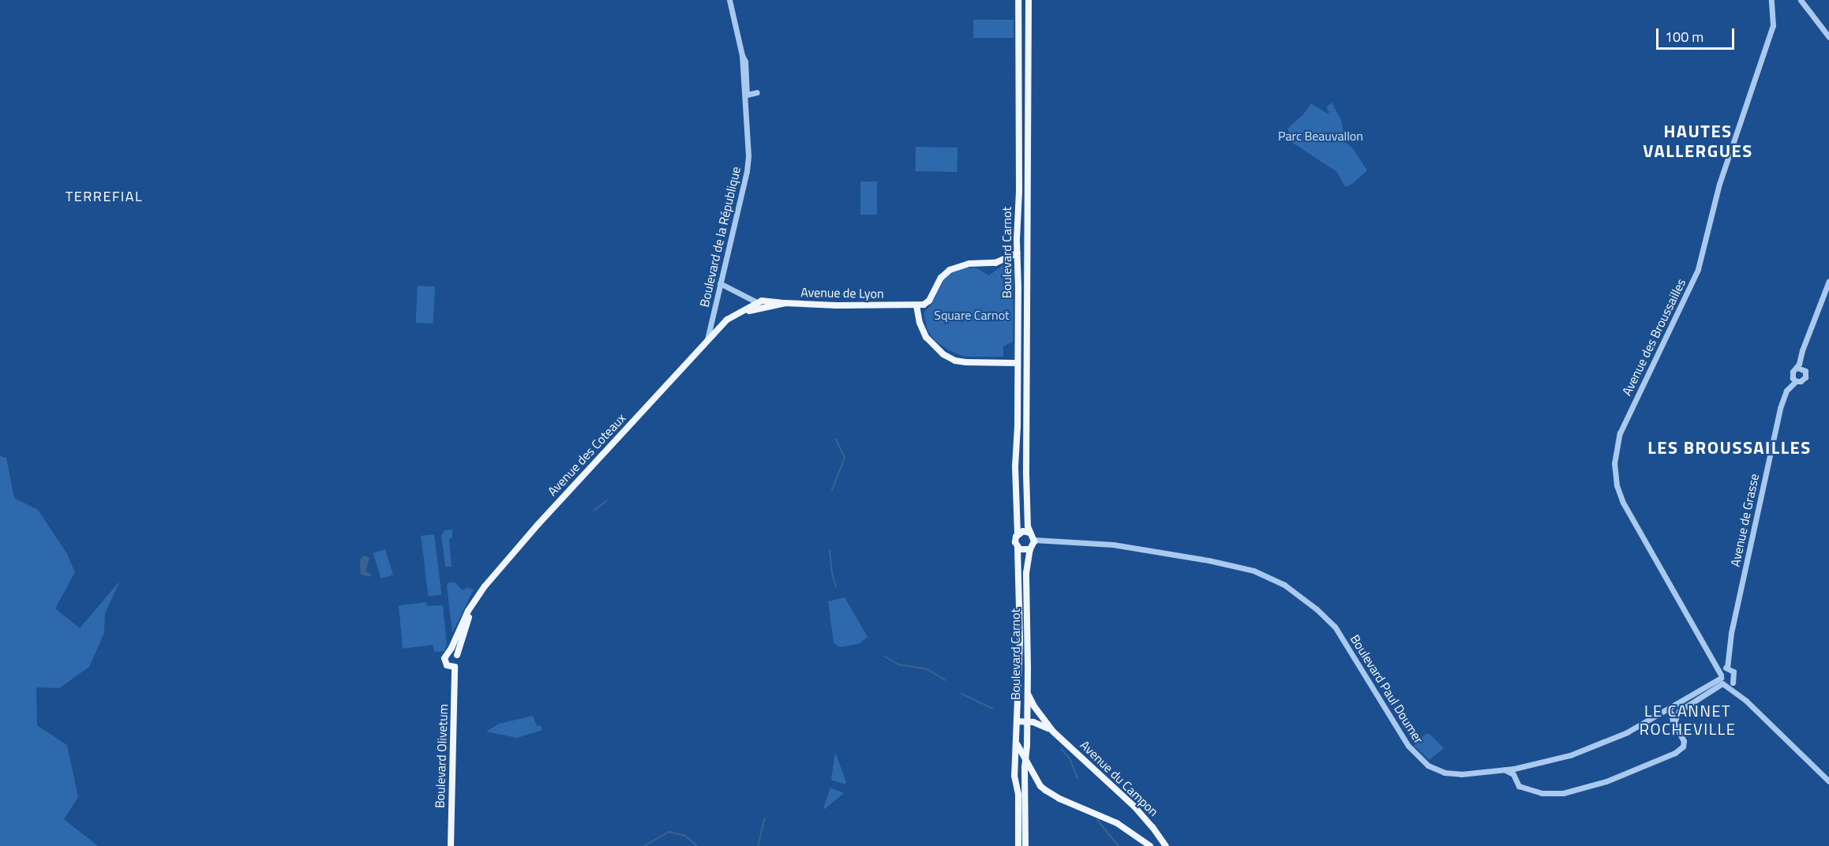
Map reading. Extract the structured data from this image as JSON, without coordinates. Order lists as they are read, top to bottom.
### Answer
{
  "streets": {
    "main road": [
      "Boulevard Carnot",
      "Avenue de Lyon",
      "Avenue des Coteaux",
      "Boulevard Olivetum",
      "Avenue du Campon"
    ],
    "street": [
      "Boulevard de la République",
      "Avenue des Broussailles",
      "Avenue de Grasse",
      "Boulevard Paul Doumer"
    ]
  },
  "crossings": [
    ["Boulevard de la République", "Avenue des Coteaux"],
    ["Boulevard Carnot", "Boulevard Paul Doumer"],
    ["Boulevard Carnot", "Avenue du Campon"],
    ["Avenue de Lyon", "Avenue des Coteaux"],
    ["Avenue des Broussailles", "Boulevard Paul Doumer"],
    ["Avenue des Coteaux", "Boulevard Olivetum"]
  ],
  "districts": [
    "HAUTES VALLERGUES",
    "TERREFIAL",
    "LES BROUSSAILLES",
    "LE CANNET ROCHEVILLE"
  ],
  "parks": ["Parc Beauvallon", "Square Carnot"],
  "scale_bar": "100 m"
}
